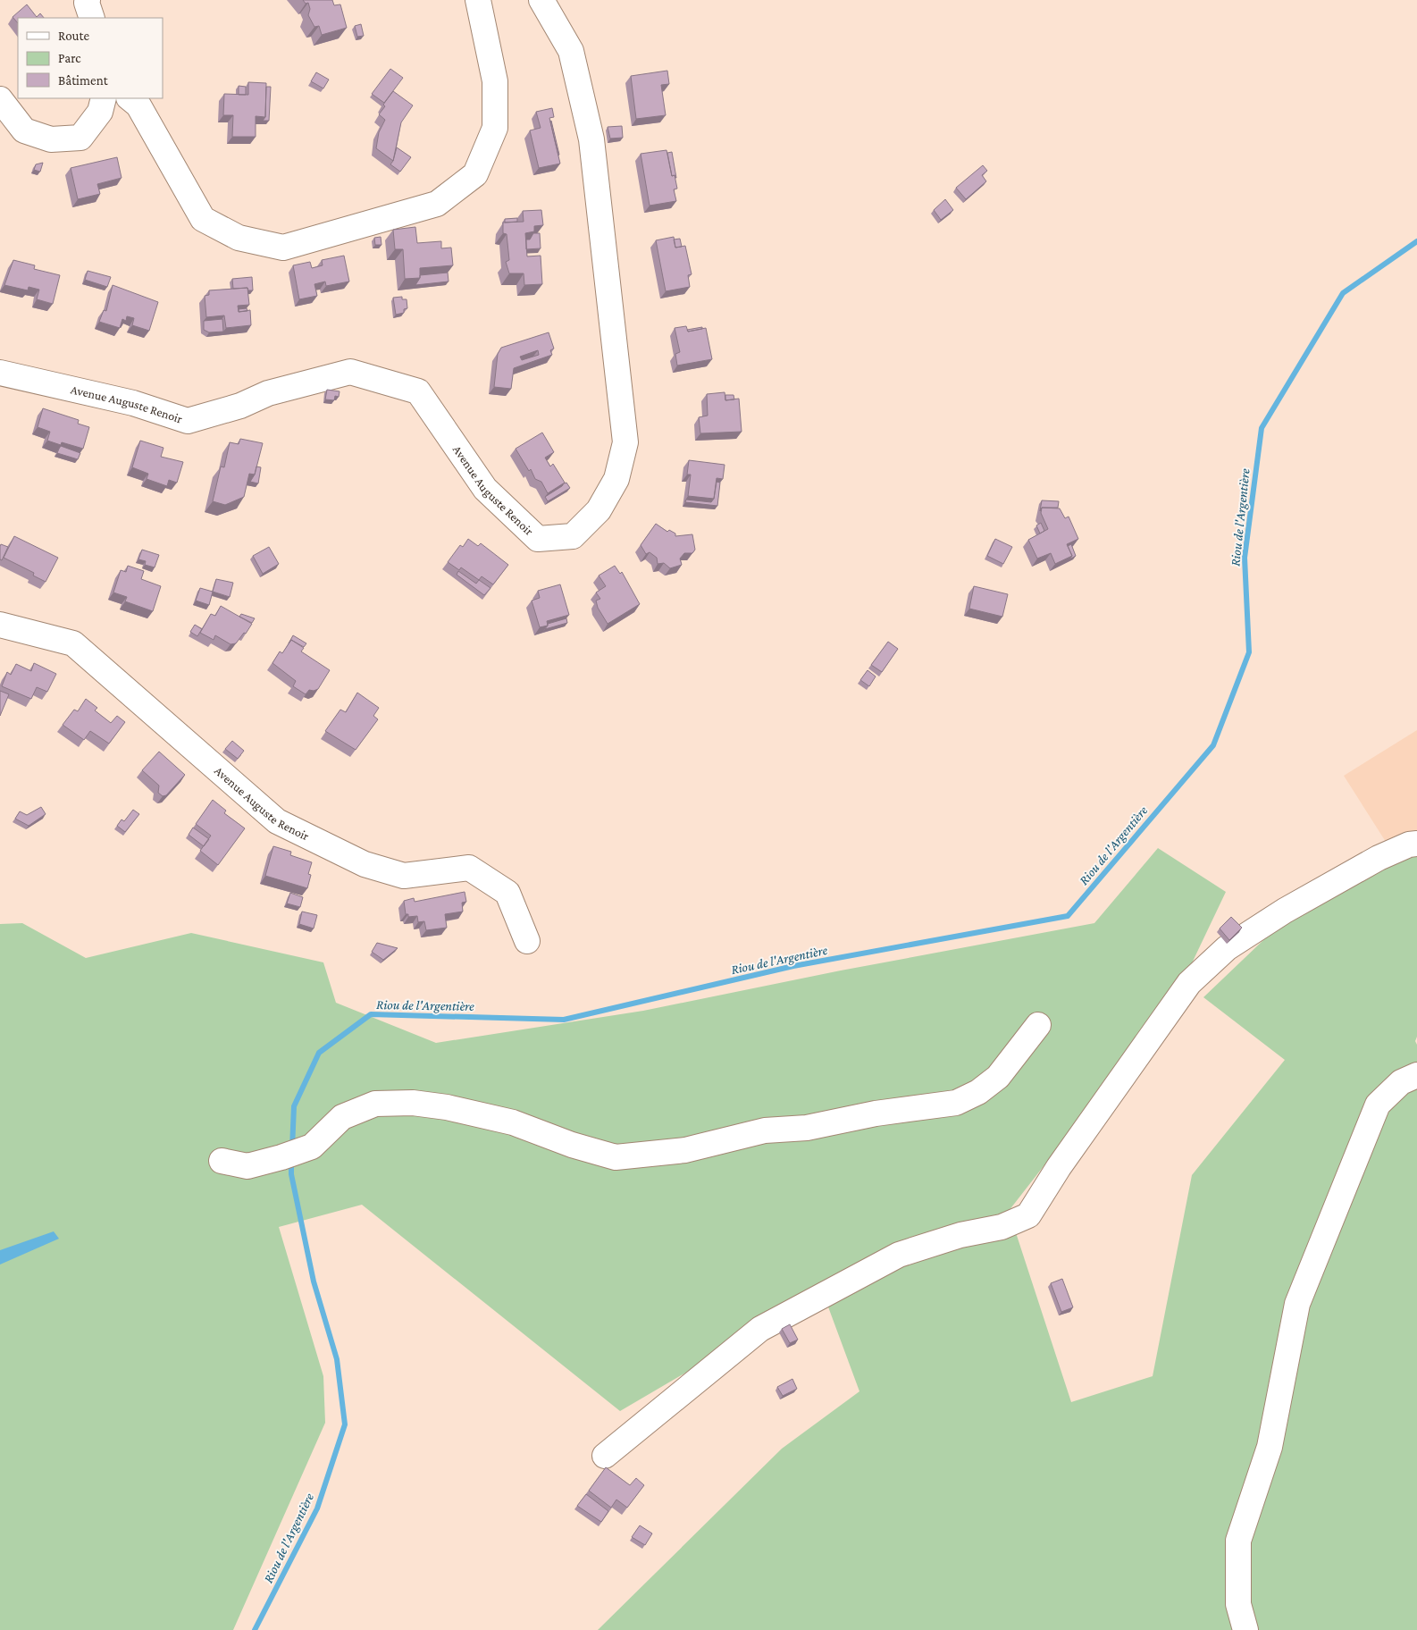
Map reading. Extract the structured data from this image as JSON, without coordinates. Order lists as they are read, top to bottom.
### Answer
{
  "streets": {
    "street": ["Avenue Auguste Renoir"]
  },
  "water": ["Riou de l'Argentière"],
  "legend": ["Route", "Parc", "Bâtiment"]
}
